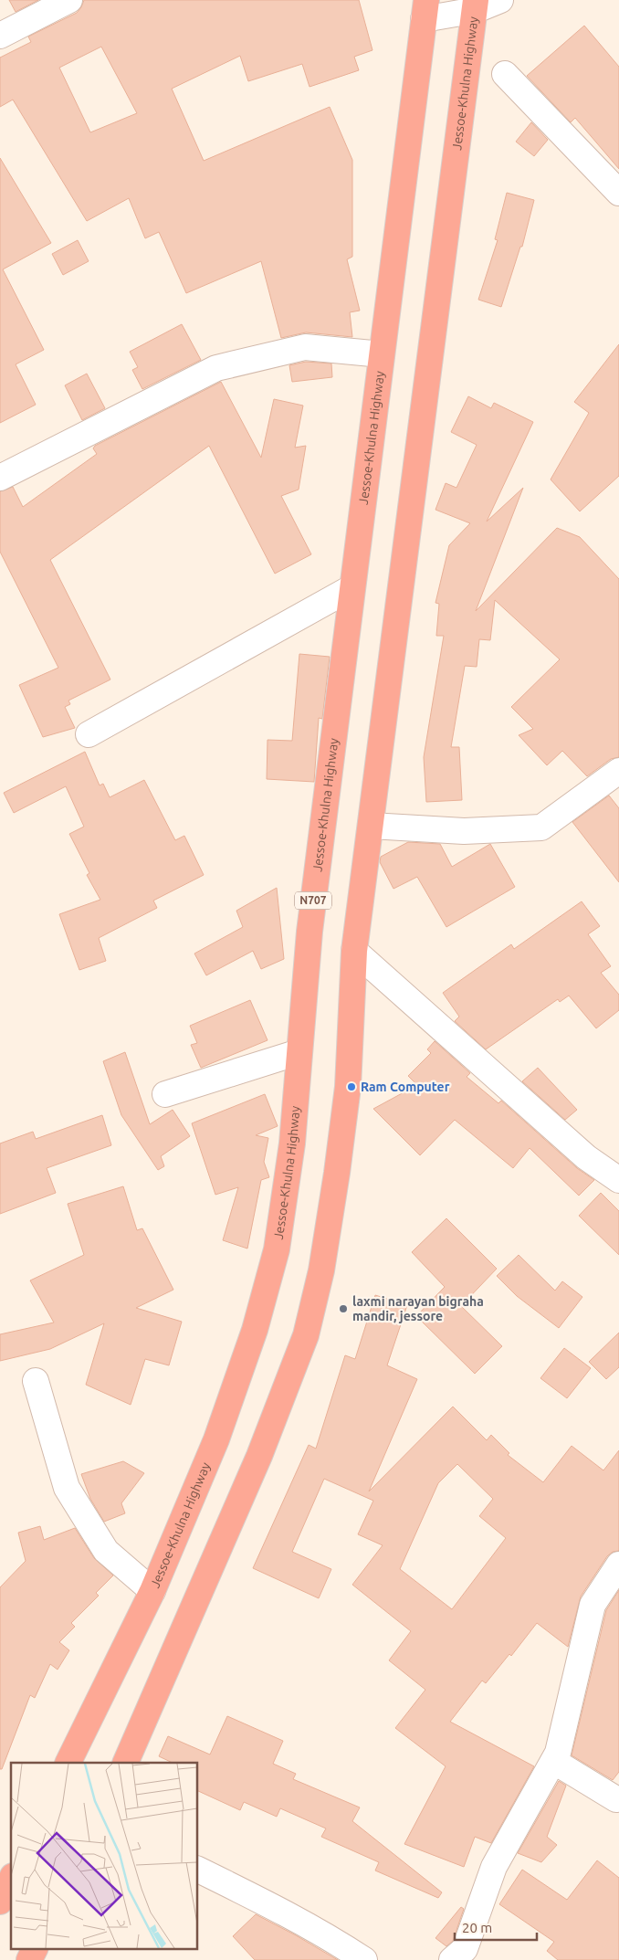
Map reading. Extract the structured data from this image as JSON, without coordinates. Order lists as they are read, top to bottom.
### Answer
{
  "streets": {
    "highway": ["Jessoe-Khulna Highway", "N707"]
  },
  "places": ["Ram Computer", "laxmi narayan bigraha mandir, jessore"],
  "scale_bar": "20 m"
}
